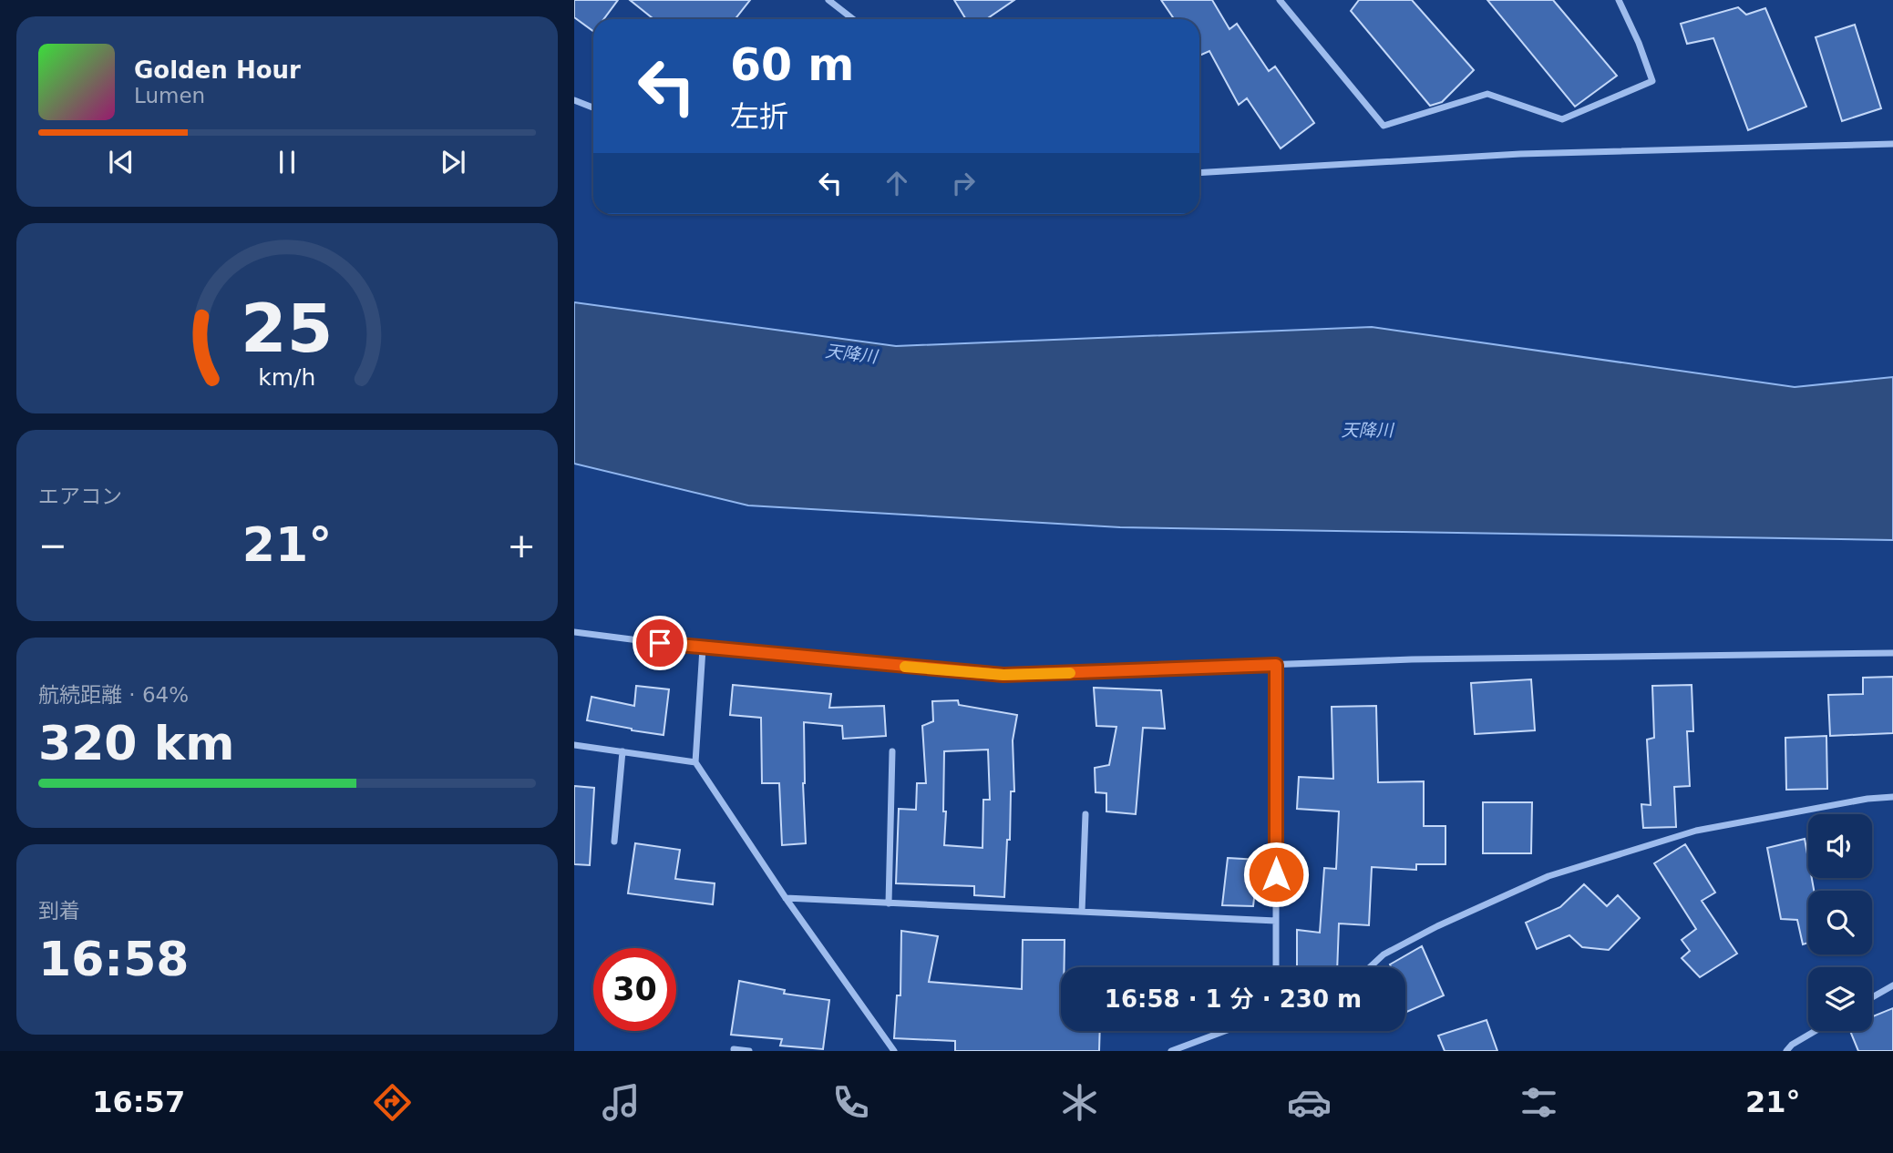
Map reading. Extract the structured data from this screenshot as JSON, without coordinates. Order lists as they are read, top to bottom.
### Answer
{
  "water": ["天降川"],
  "page": {
    "turn": ["60 m", "左折"],
    "song": ["Golden Hour", "Lumen"],
    "tile": [
      "エアコン",
      ["航続距離 · 64%", "320 km"],
      ["到着", "16:58"]
    ],
    "heat": ["−", "21°", "+"],
    "limit": "30",
    "trip": "16:58 · 1 分 · 230 m",
    "tabs": ["16:57", "21°"],
    "gauge": ["25", "km/h"]
  }
}
